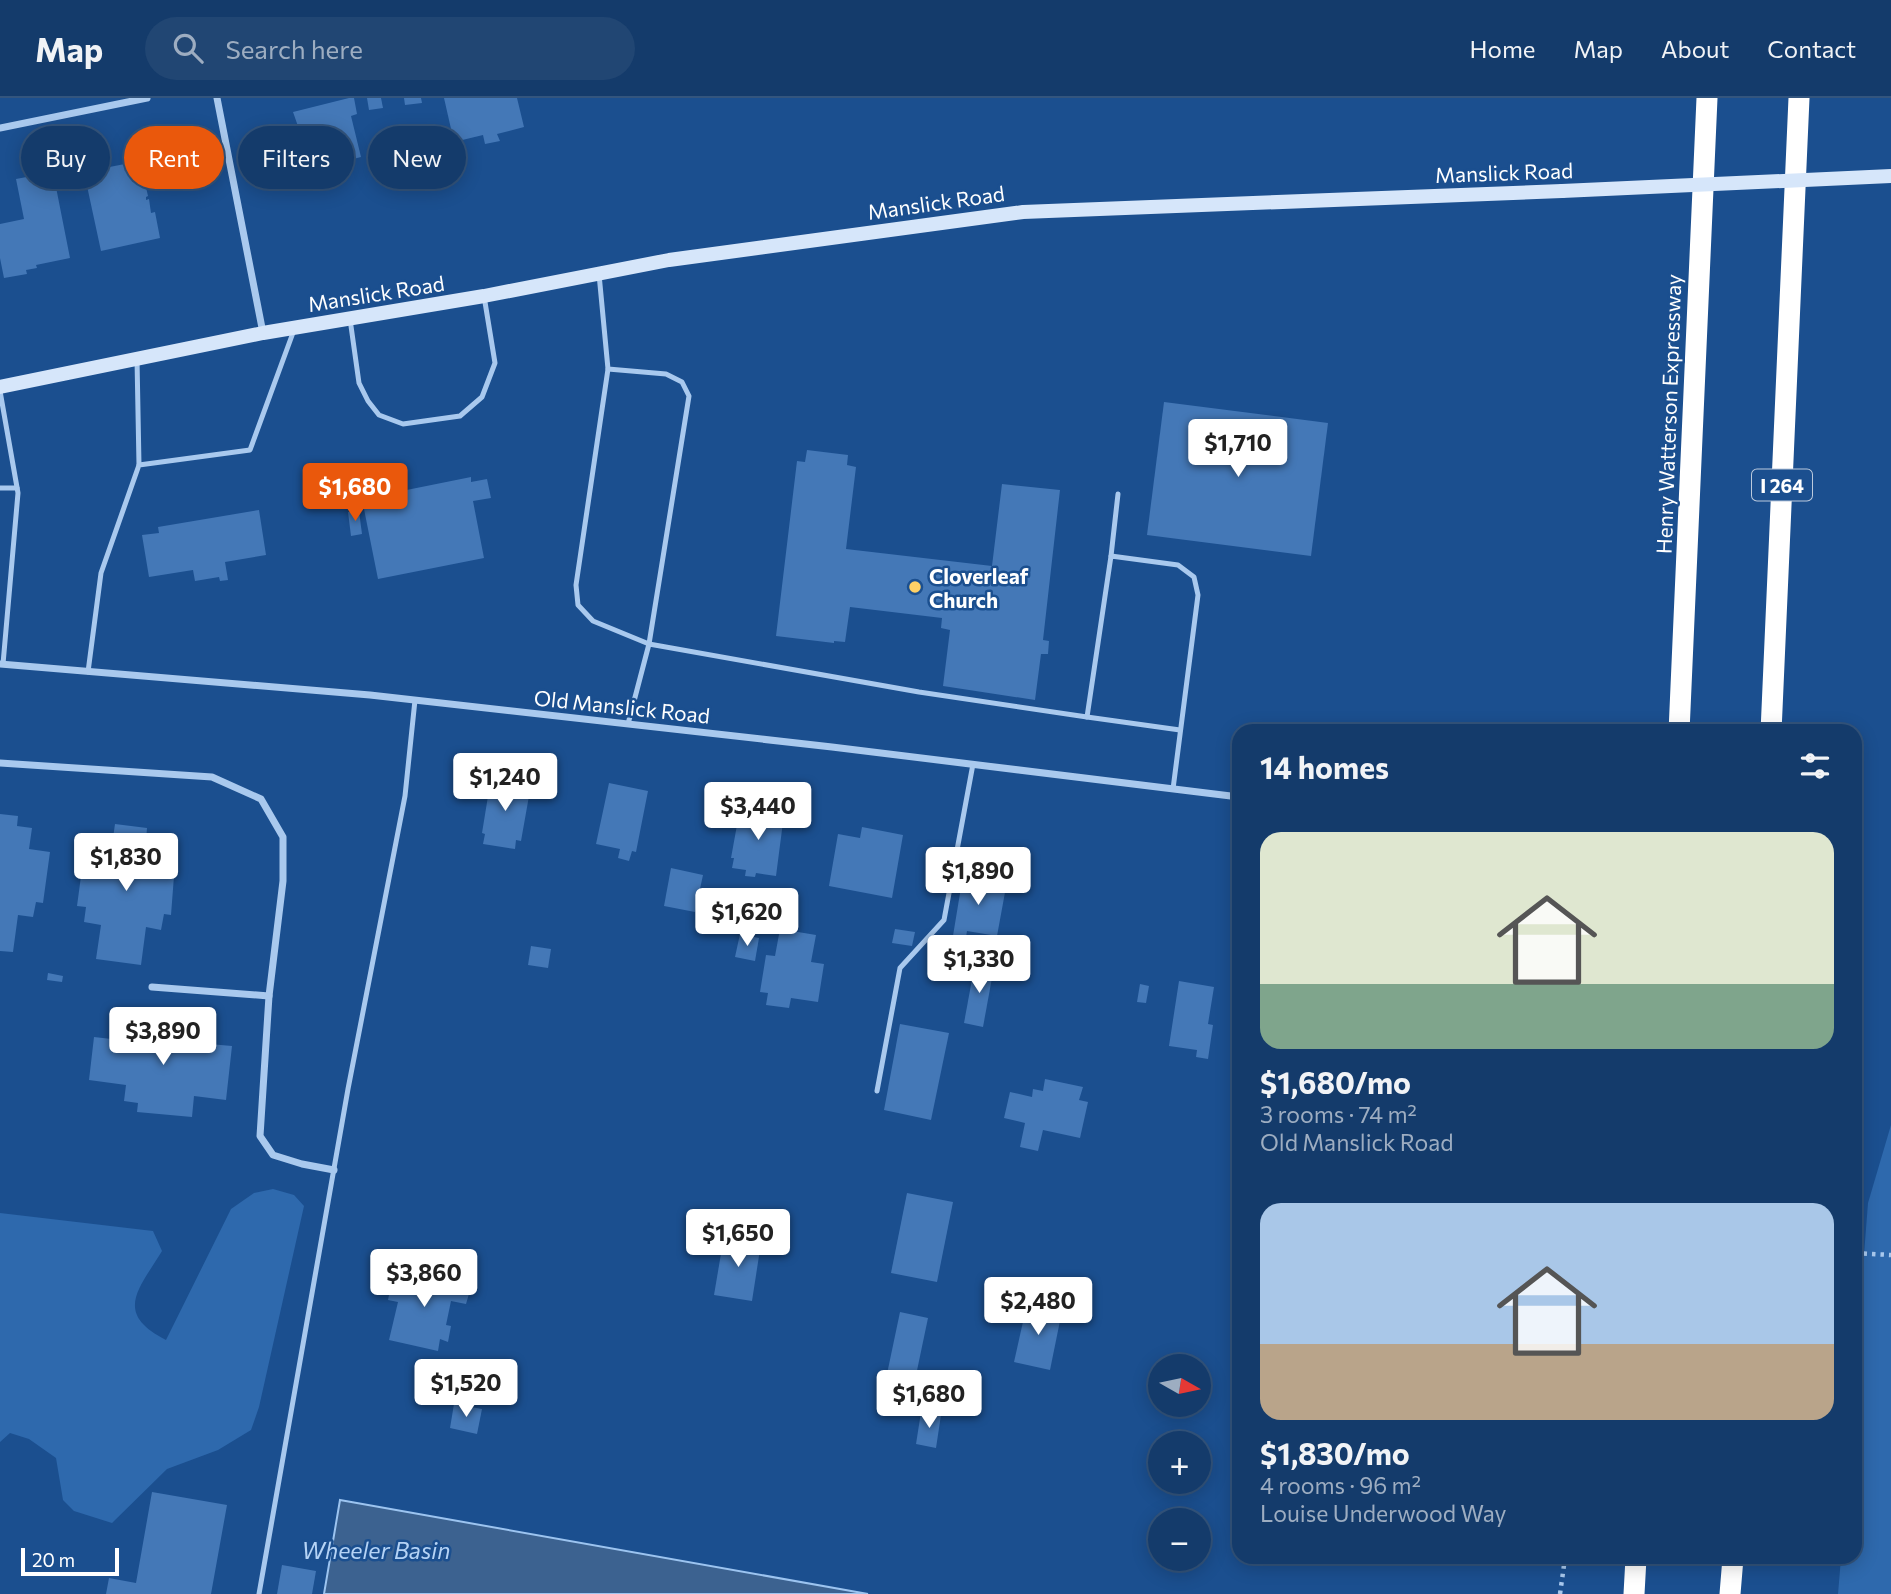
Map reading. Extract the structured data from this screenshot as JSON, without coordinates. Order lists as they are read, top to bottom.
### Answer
{
  "streets": {
    "highway": ["Henry Watterson Expressway", "I 264"],
    "main road": ["Manslick Road"],
    "street": ["Old Manslick Road"]
  },
  "water": ["Wheeler Basin"],
  "places": ["Cloverleaf Church"],
  "scale_bar": "20 m",
  "north": "right",
  "page": {
    "header": "Map",
    "search": "Search here",
    "nav": [
      "Home",
      "Map",
      "About",
      "Contact"
    ],
    "chip": [
      "Buy",
      "Rent",
      "Filters",
      "New"
    ],
    "price": [
      "$1,710",
      "$1,680",
      "$1,240",
      "$3,440",
      "$1,830",
      "$1,890",
      "$1,620",
      "$1,330",
      "$3,890",
      "$1,650",
      "$3,860",
      "$2,480",
      "$1,520",
      "$1,680"
    ],
    "heading": "14 homes",
    "list": [
      {
        "name": "$1,680/mo",
        "note": "3 rooms · 74 m² · Old Manslick Road"
      },
      {
        "name": "$1,830/mo",
        "note": "4 rooms · 96 m² · Louise Underwood Way"
      }
    ],
    "map_buttons": ["+", "−"],
    "scale": "20 m"
  }
}
